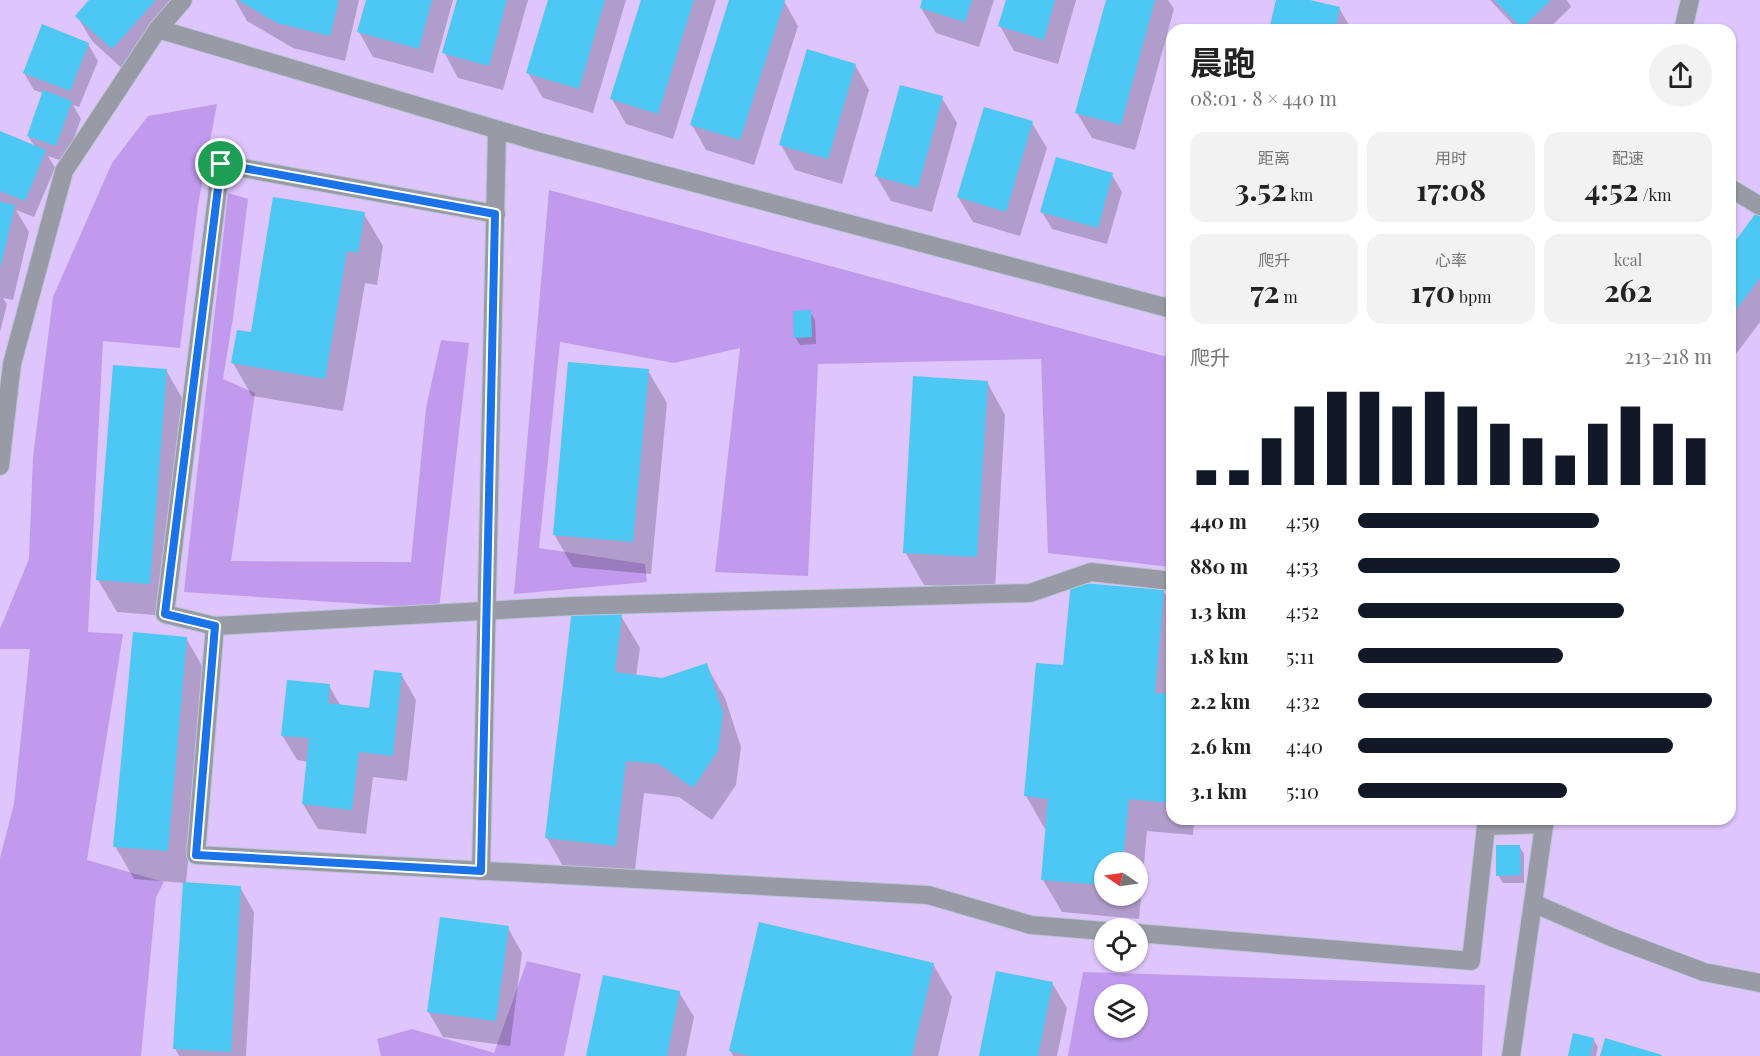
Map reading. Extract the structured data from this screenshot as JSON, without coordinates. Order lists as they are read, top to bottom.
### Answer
{
  "north": "left",
  "page": {
    "heading": ["晨跑", "08:01 · 8 × 440 m"],
    "stats": [
      ["距离", "3.52 km"],
      ["用时", "17:08"],
      ["配速", "4:52 /km"],
      ["爬升", "72 m"],
      ["心率", "170 bpm"],
      ["kcal", "262"]
    ],
    "chart": ["爬升", "213–218 m"],
    "list": [
      {
        "name": "440 m",
        "note": "4:59"
      },
      {
        "name": "880 m",
        "note": "4:53"
      },
      {
        "name": "1.3 km",
        "note": "4:52"
      },
      {
        "name": "1.8 km",
        "note": "5:11"
      },
      {
        "name": "2.2 km",
        "note": "4:32"
      },
      {
        "name": "2.6 km",
        "note": "4:40"
      },
      {
        "name": "3.1 km",
        "note": "5:10"
      }
    ]
  }
}
